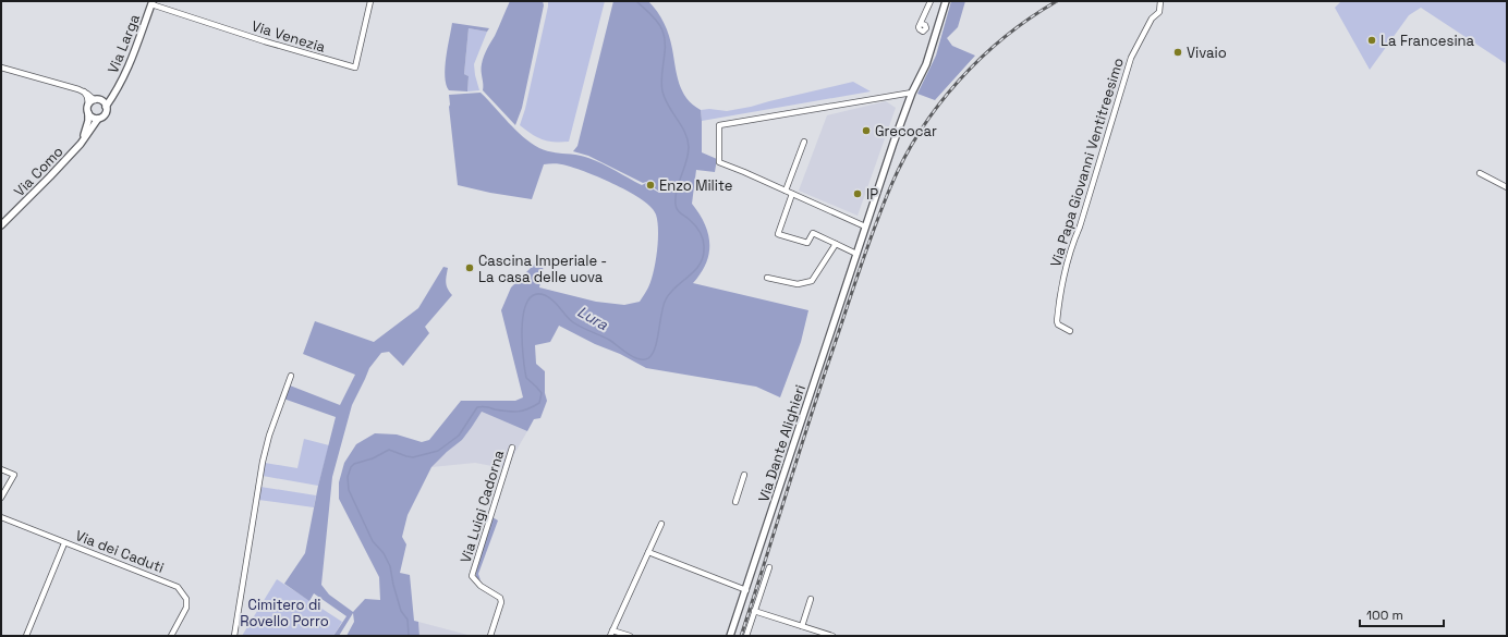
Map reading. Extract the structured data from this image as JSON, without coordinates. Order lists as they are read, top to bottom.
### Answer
{
  "streets": {
    "street": [
      "Via Venezia",
      "Via Larga",
      "Via Papa Giovanni Ventitreesimo",
      "Via Como",
      "Via Dante Alighieri",
      "Via Luigi Cadorna",
      "Via dei Caduti"
    ]
  },
  "crossings": [
    ["Via Venezia", "Via Larga"],
    ["Via Larga", "Via Como"]
  ],
  "water": ["Lura"],
  "parks": ["Cimitero di Rovello Porro"],
  "places": [
    "La Francesina",
    "Vivaio",
    "Grecocar",
    "Enzo Milite",
    "IP",
    "Cascina Imperiale - La casa delle uova"
  ],
  "scale_bar": "100 m"
}
